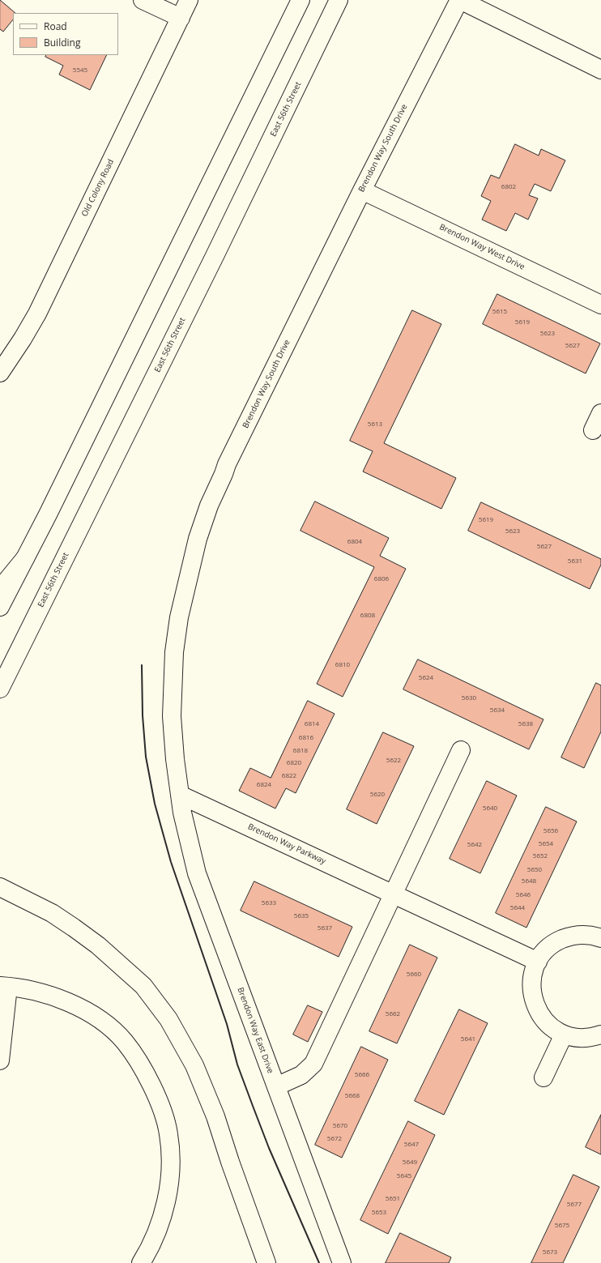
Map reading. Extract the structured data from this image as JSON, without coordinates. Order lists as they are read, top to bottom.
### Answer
{
  "streets": {
    "main road": [
      "East 56th Street",
      "Brendon Way South Drive",
      "Old Colony Road",
      "Brendon Way West Drive",
      "Brendon Way Parkway",
      "Brendon Way East Drive"
    ]
  },
  "crossings": [
    ["Brendon Way South Drive", "Brendon Way West Drive"],
    ["Brendon Way South Drive", "Brendon Way Parkway"],
    ["Brendon Way South Drive", "Brendon Way East Drive"],
    ["Brendon Way Parkway", "Brendon Way East Drive"]
  ],
  "house_numbers": [
    "5545",
    "6802",
    "5615",
    "5619",
    "5623",
    "5627",
    "5613",
    "5619",
    "5623",
    "6804",
    "5627",
    "5631",
    "6806",
    "6808",
    "6810",
    "5624",
    "5630",
    "5634",
    "6814",
    "5638",
    "6816",
    "6818",
    "5622",
    "6820",
    "6822",
    "6824",
    "5620",
    "5640",
    "5656",
    "5654",
    "5642",
    "5652",
    "5650",
    "5648",
    "5646",
    "5633",
    "5644",
    "5635",
    "5637",
    "5660",
    "5662",
    "5641",
    "5666",
    "5668",
    "5670",
    "5672",
    "5647",
    "5649",
    "5645",
    "5651",
    "5677",
    "5653",
    "5675",
    "5673"
  ],
  "legend": ["Road", "Building"]
}
